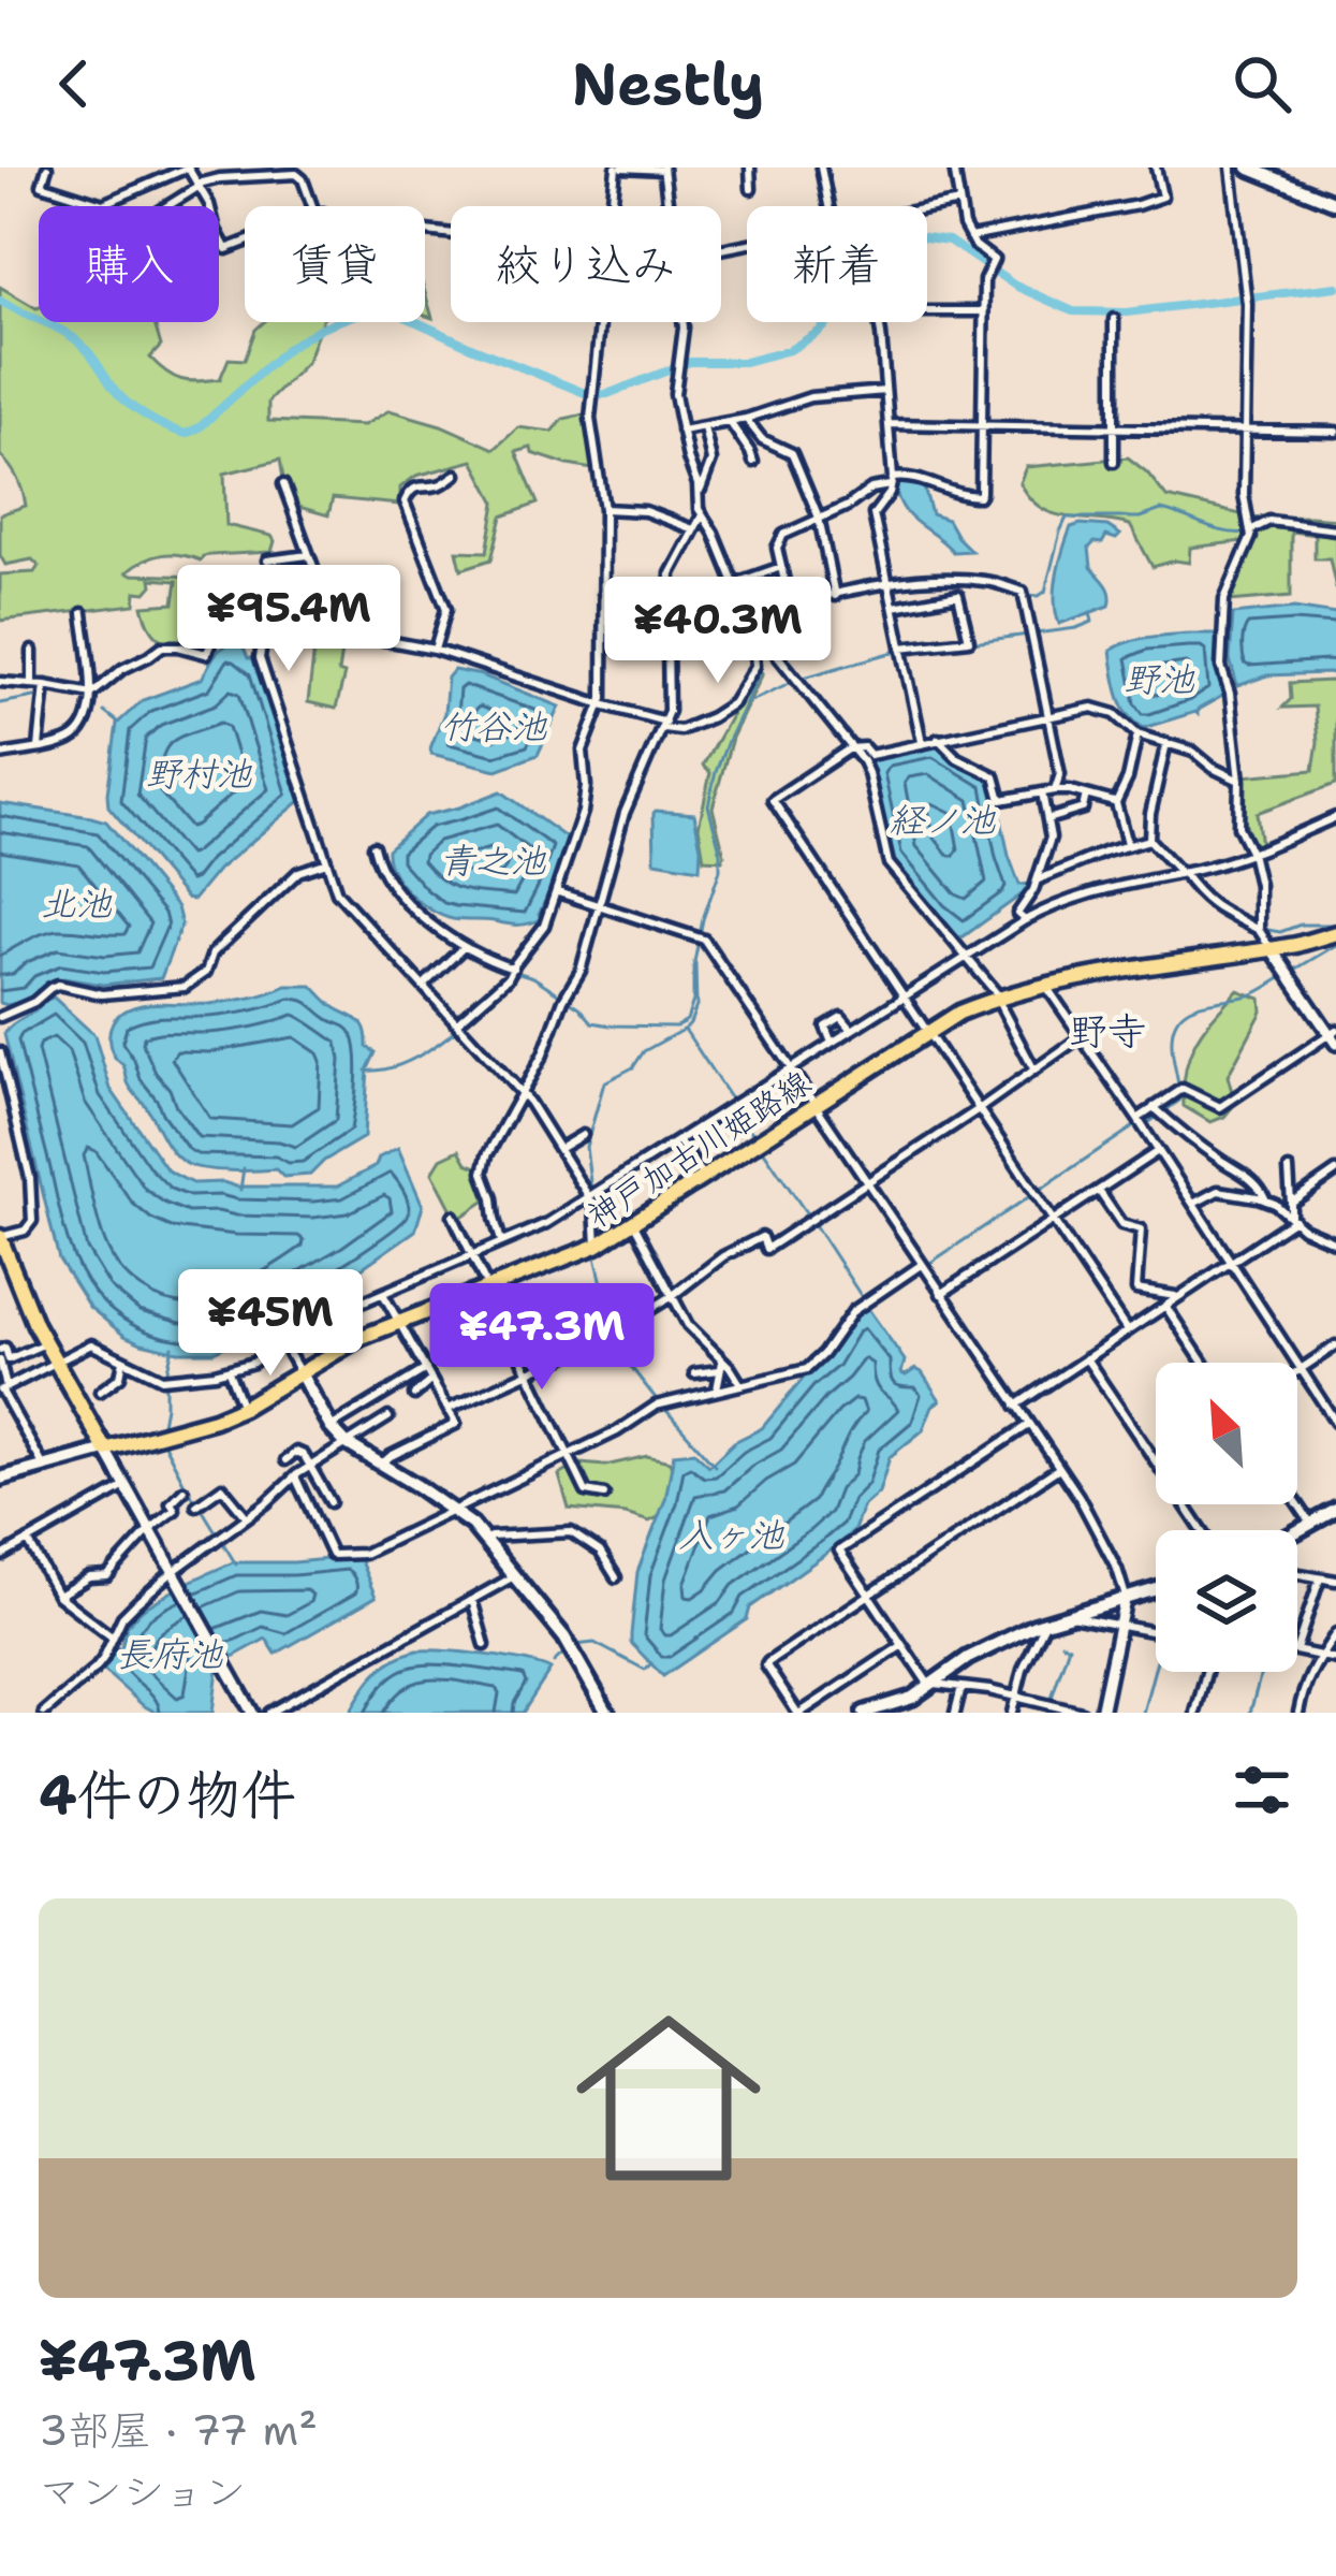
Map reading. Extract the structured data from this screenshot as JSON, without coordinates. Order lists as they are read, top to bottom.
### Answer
{
  "streets": {
    "main road": ["神戸加古川姫路線"]
  },
  "districts": ["野寺"],
  "water": [
    "野池",
    "竹谷池",
    "野村池",
    "経ノ池",
    "青之池",
    "北池",
    "入ヶ池",
    "長府池"
  ],
  "north": "top left",
  "page": {
    "header": "Nestly",
    "chip": [
      "購入",
      "賃貸",
      "絞り込み",
      "新着"
    ],
    "price": [
      "¥95.4M",
      "¥40.3M",
      "¥45M",
      "¥47.3M"
    ],
    "heading": "4件の物件",
    "list": [
      {
        "name": "¥47.3M",
        "note": "3部屋 · 77 m² · マンション"
      }
    ]
  }
}
